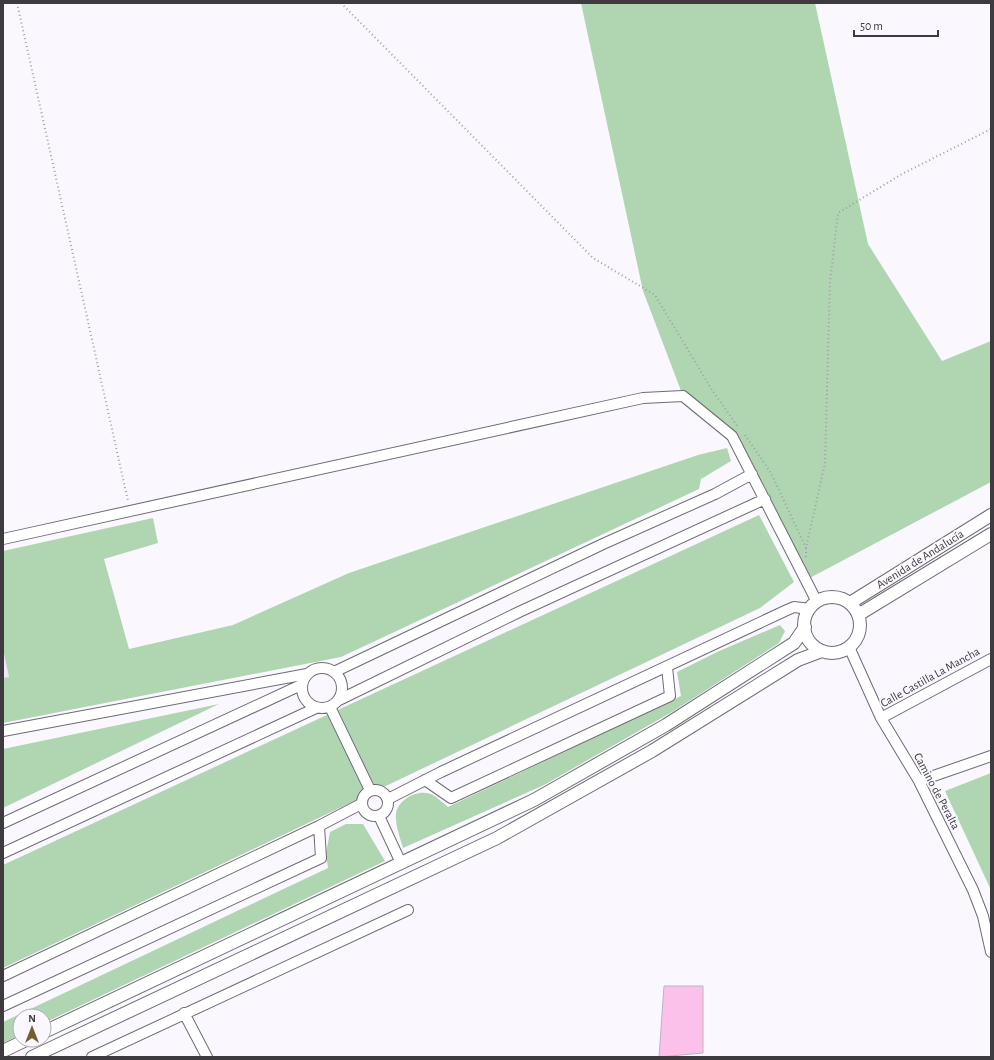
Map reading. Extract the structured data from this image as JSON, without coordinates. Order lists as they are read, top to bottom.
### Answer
{
  "streets": {
    "street": ["Avenida de Andalucía", "Calle Castilla La Mancha", "Camino de Peralta"]
  },
  "crossings": [
    ["Avenida de Andalucía", "Camino de Peralta"],
    ["Calle Castilla La Mancha", "Camino de Peralta"]
  ],
  "scale_bar": "50 m",
  "north": "top"
}
